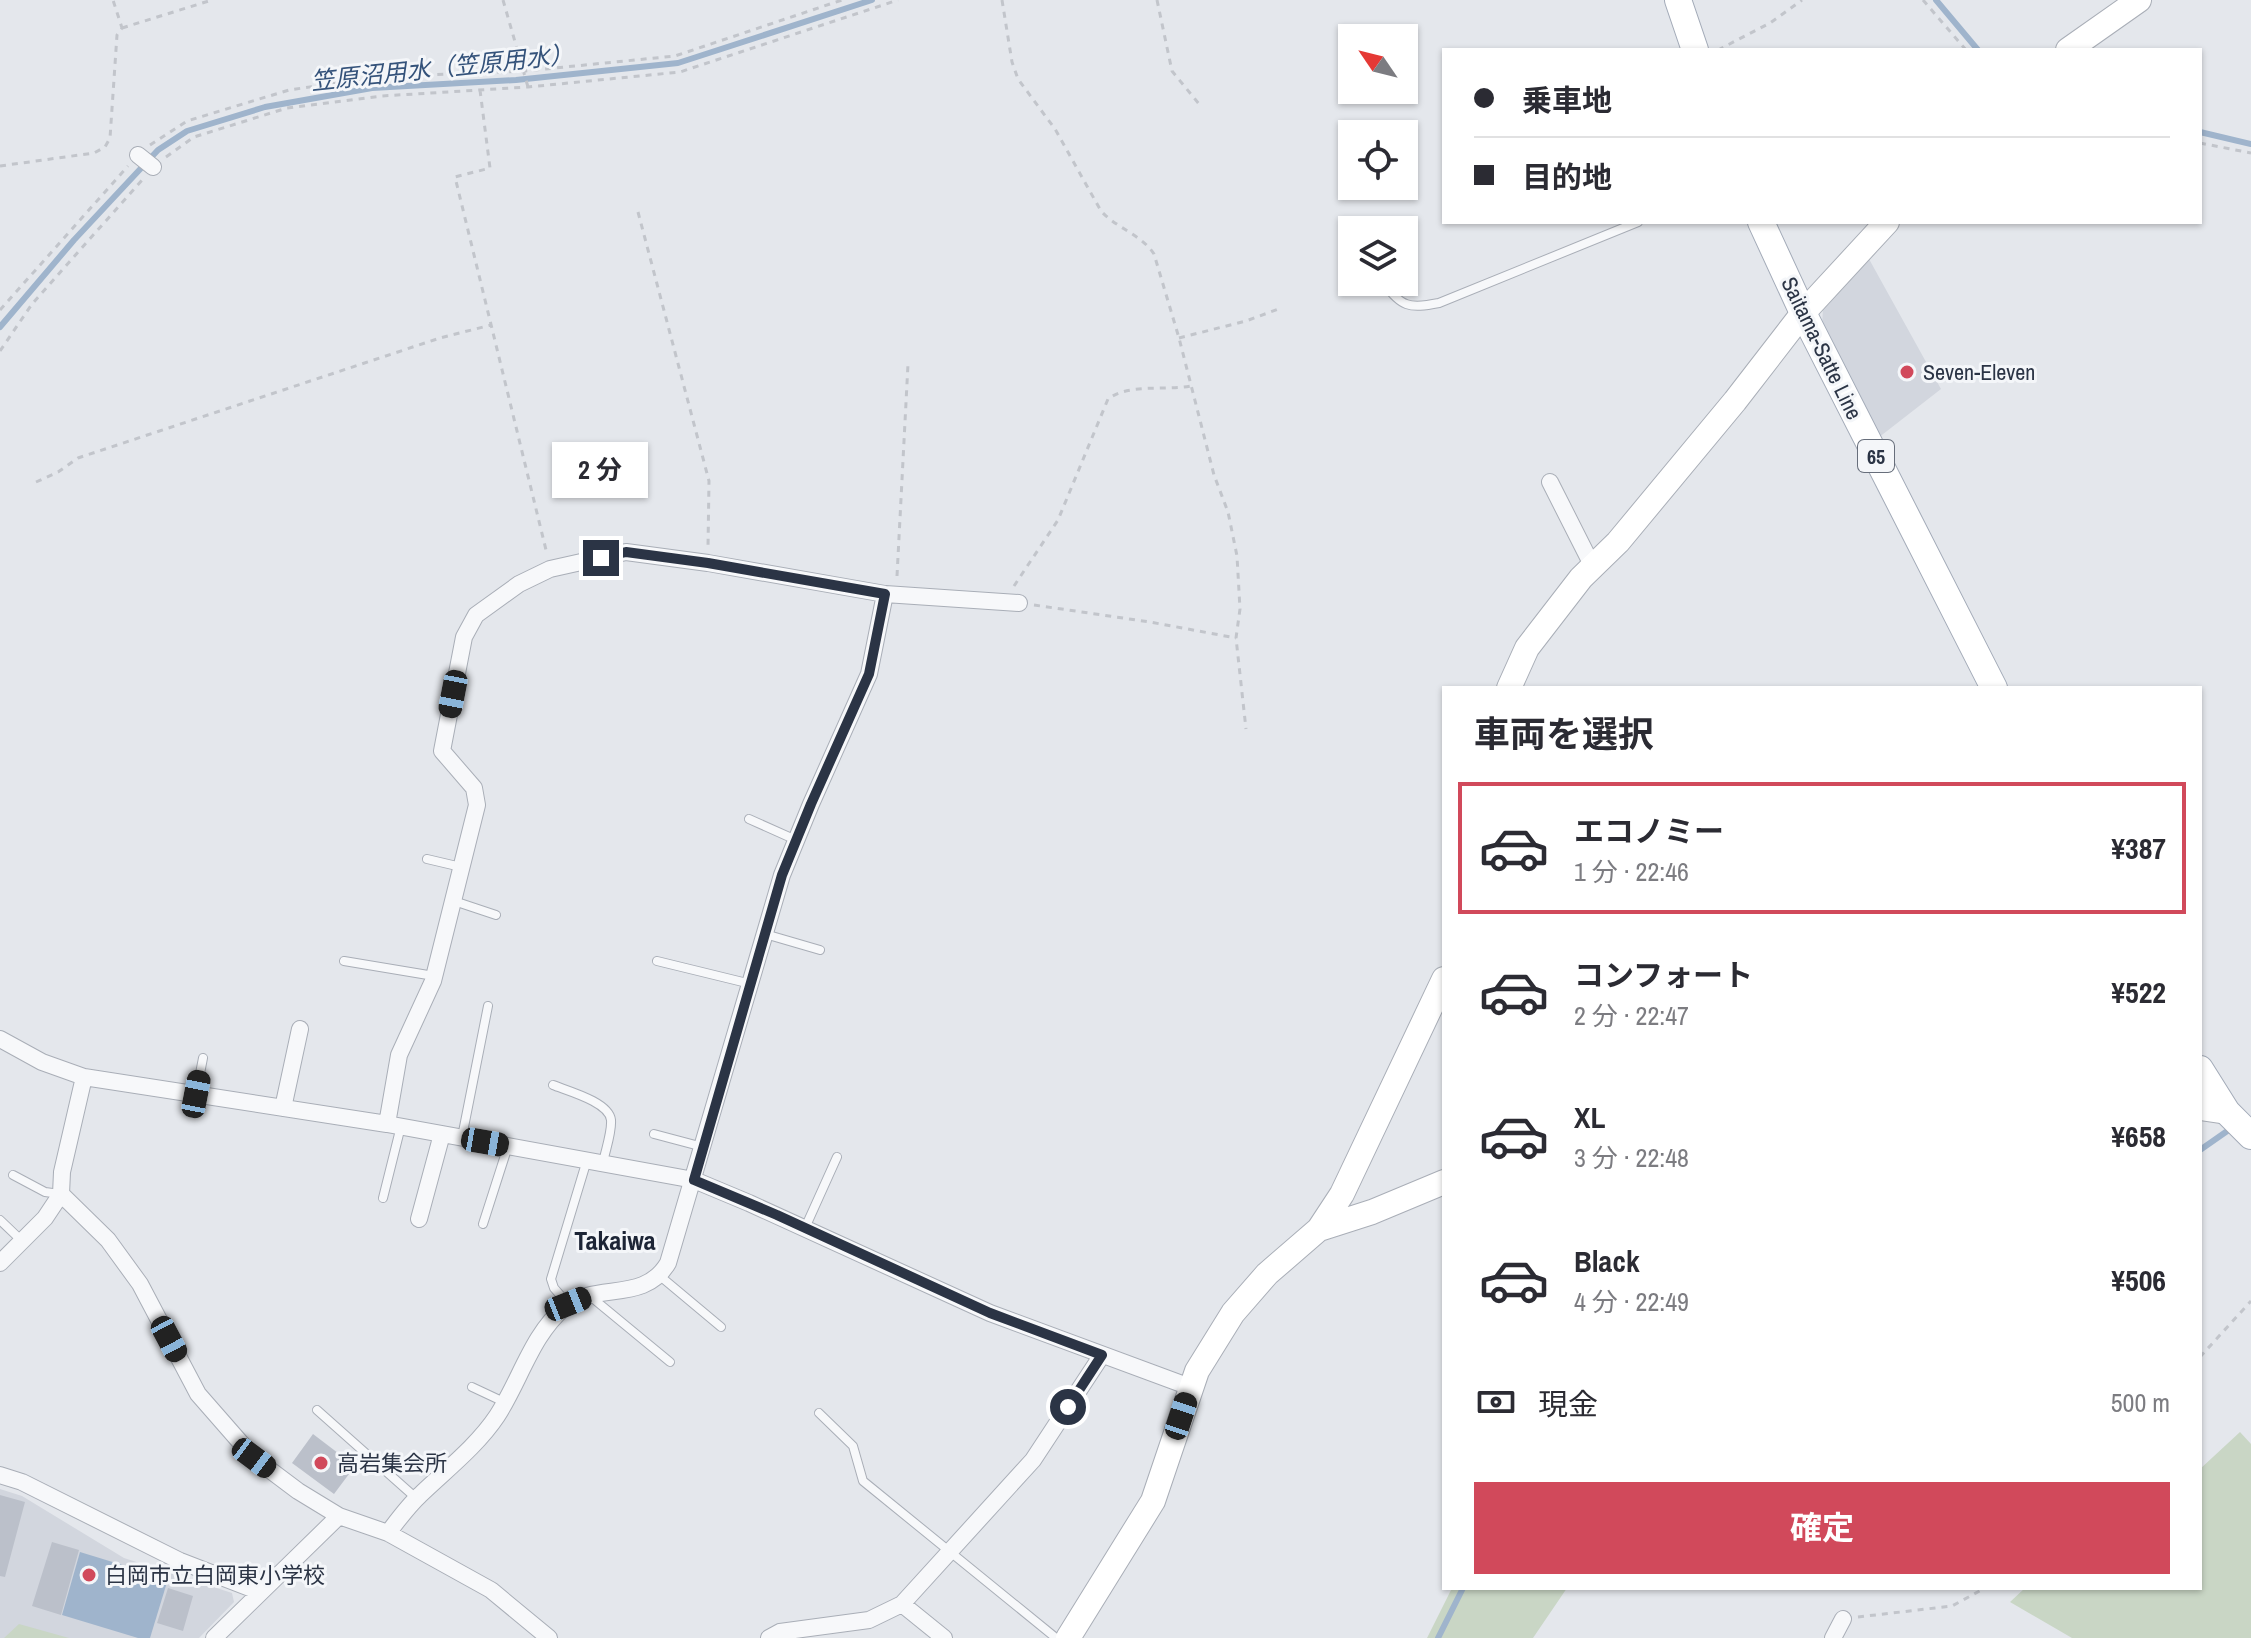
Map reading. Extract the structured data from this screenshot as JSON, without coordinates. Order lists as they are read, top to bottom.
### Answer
{
  "streets": {
    "main road": ["Saitama-Satte Line", "65"]
  },
  "districts": ["Takaiwa"],
  "water": ["笠原沼用水（笠原用水）"],
  "places": ["Seven-Eleven", "高岩集会所", "白岡市立白岡東小学校"],
  "north": "top left",
  "page": {
    "banner": ["乗車地", "目的地"],
    "bubble": "2 分",
    "heading": "車両を選択",
    "list": [
      {
        "name": "エコノミー",
        "note": "1 分 · 22:46",
        "value": "¥387"
      },
      {
        "name": "コンフォート",
        "note": "2 分 · 22:47",
        "value": "¥522"
      },
      {
        "name": "XL",
        "note": "3 分 · 22:48",
        "value": "¥658"
      },
      {
        "name": "Black",
        "note": "4 分 · 22:49",
        "value": "¥506"
      }
    ],
    "pay": ["現金", "500 m"],
    "buttons": "確定"
  }
}
